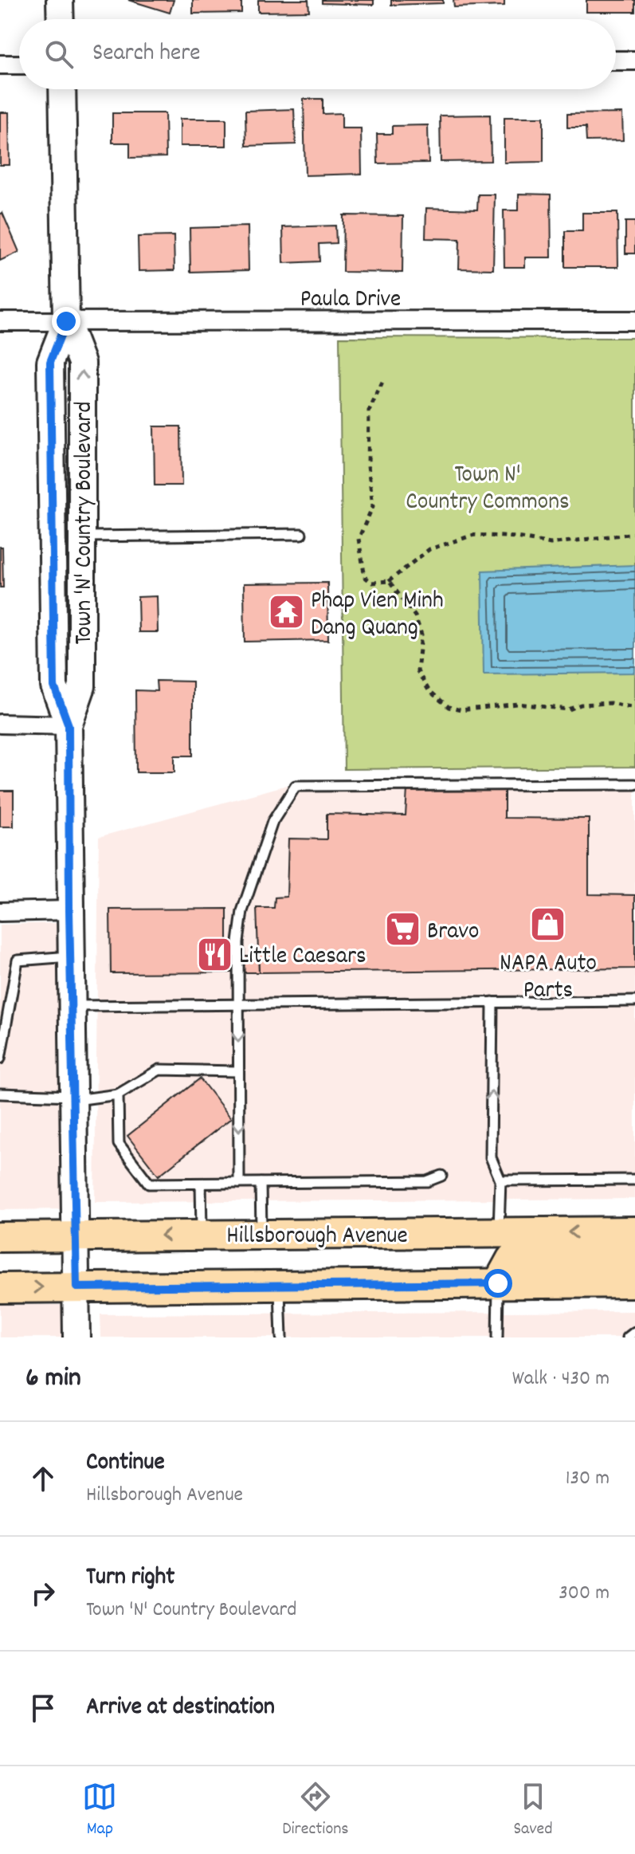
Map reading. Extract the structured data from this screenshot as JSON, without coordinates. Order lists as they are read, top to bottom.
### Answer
{
  "streets": {
    "main road": ["Hillsborough Avenue"],
    "street": ["Paula Drive", "Town 'N' Country Boulevard"]
  },
  "crossings": [
    ["Paula Drive", "Town 'N' Country Boulevard"],
    ["Town 'N' Country Boulevard", "Hillsborough Avenue"]
  ],
  "parks": ["Town N' Country Commons"],
  "places": {
    "temple": ["Phap Vien Minh Dang Quang"],
    "shop": ["NAPA Auto Parts"],
    "supermarket": ["Bravo"],
    "restaurant": ["Little Caesars"]
  },
  "page": {
    "search": "Search here",
    "heading": ["6 min", "Walk · 430 m"],
    "list": [
      ["Continue", "Hillsborough Avenue", "130 m"],
      ["Turn right", "Town 'N' Country Boulevard", "300 m"],
      "Arrive at destination"
    ],
    "nav": ["Map", "Directions", "Saved"]
  }
}
